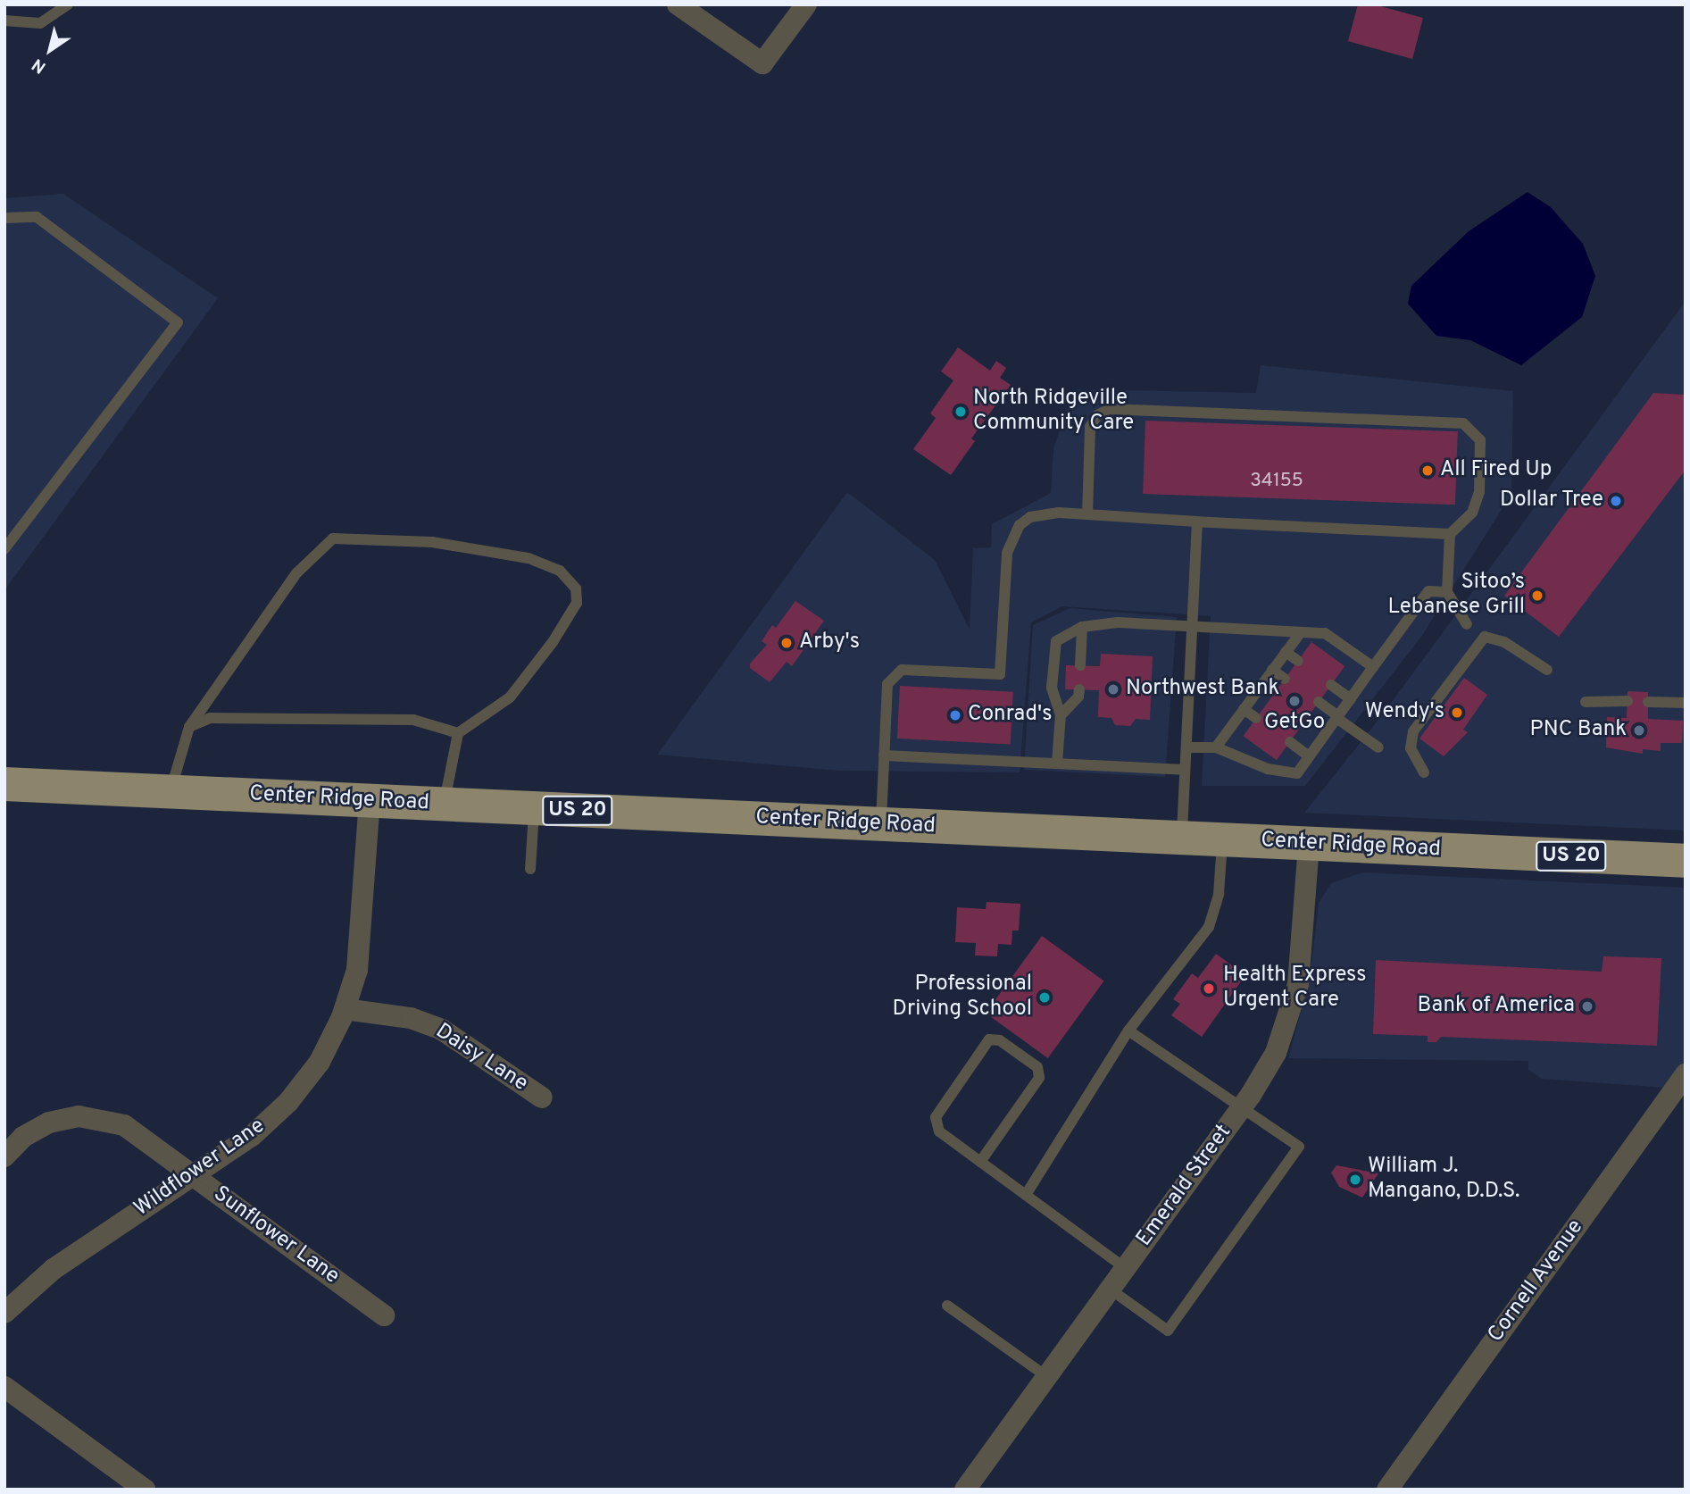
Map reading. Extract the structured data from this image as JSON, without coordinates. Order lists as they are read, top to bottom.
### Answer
{
  "streets": {
    "main road": ["Center Ridge Road", "US 20"],
    "street": [
      "Daisy Lane",
      "Wildflower Lane",
      "Emerald Street",
      "Sunflower Lane",
      "Cornell Avenue"
    ]
  },
  "crossings": [
    ["Center Ridge Road", "Wildflower Lane"],
    ["Center Ridge Road", "Emerald Street"],
    ["Daisy Lane", "Wildflower Lane"],
    ["Wildflower Lane", "Sunflower Lane"]
  ],
  "places": [
    "North Ridgeville Community Care",
    "All Fired Up",
    "Dollar Tree",
    "Sitoo’s Lebanese Grill",
    "Arby's",
    "Northwest Bank",
    "GetGo",
    "Wendy's",
    "Conrad's",
    "PNC Bank",
    "Health Express Urgent Care",
    "Professional Driving School",
    "Bank of America",
    "William J. Mangano, D.D.S."
  ],
  "house_numbers": ["34155"],
  "north": "bottom left"
}
